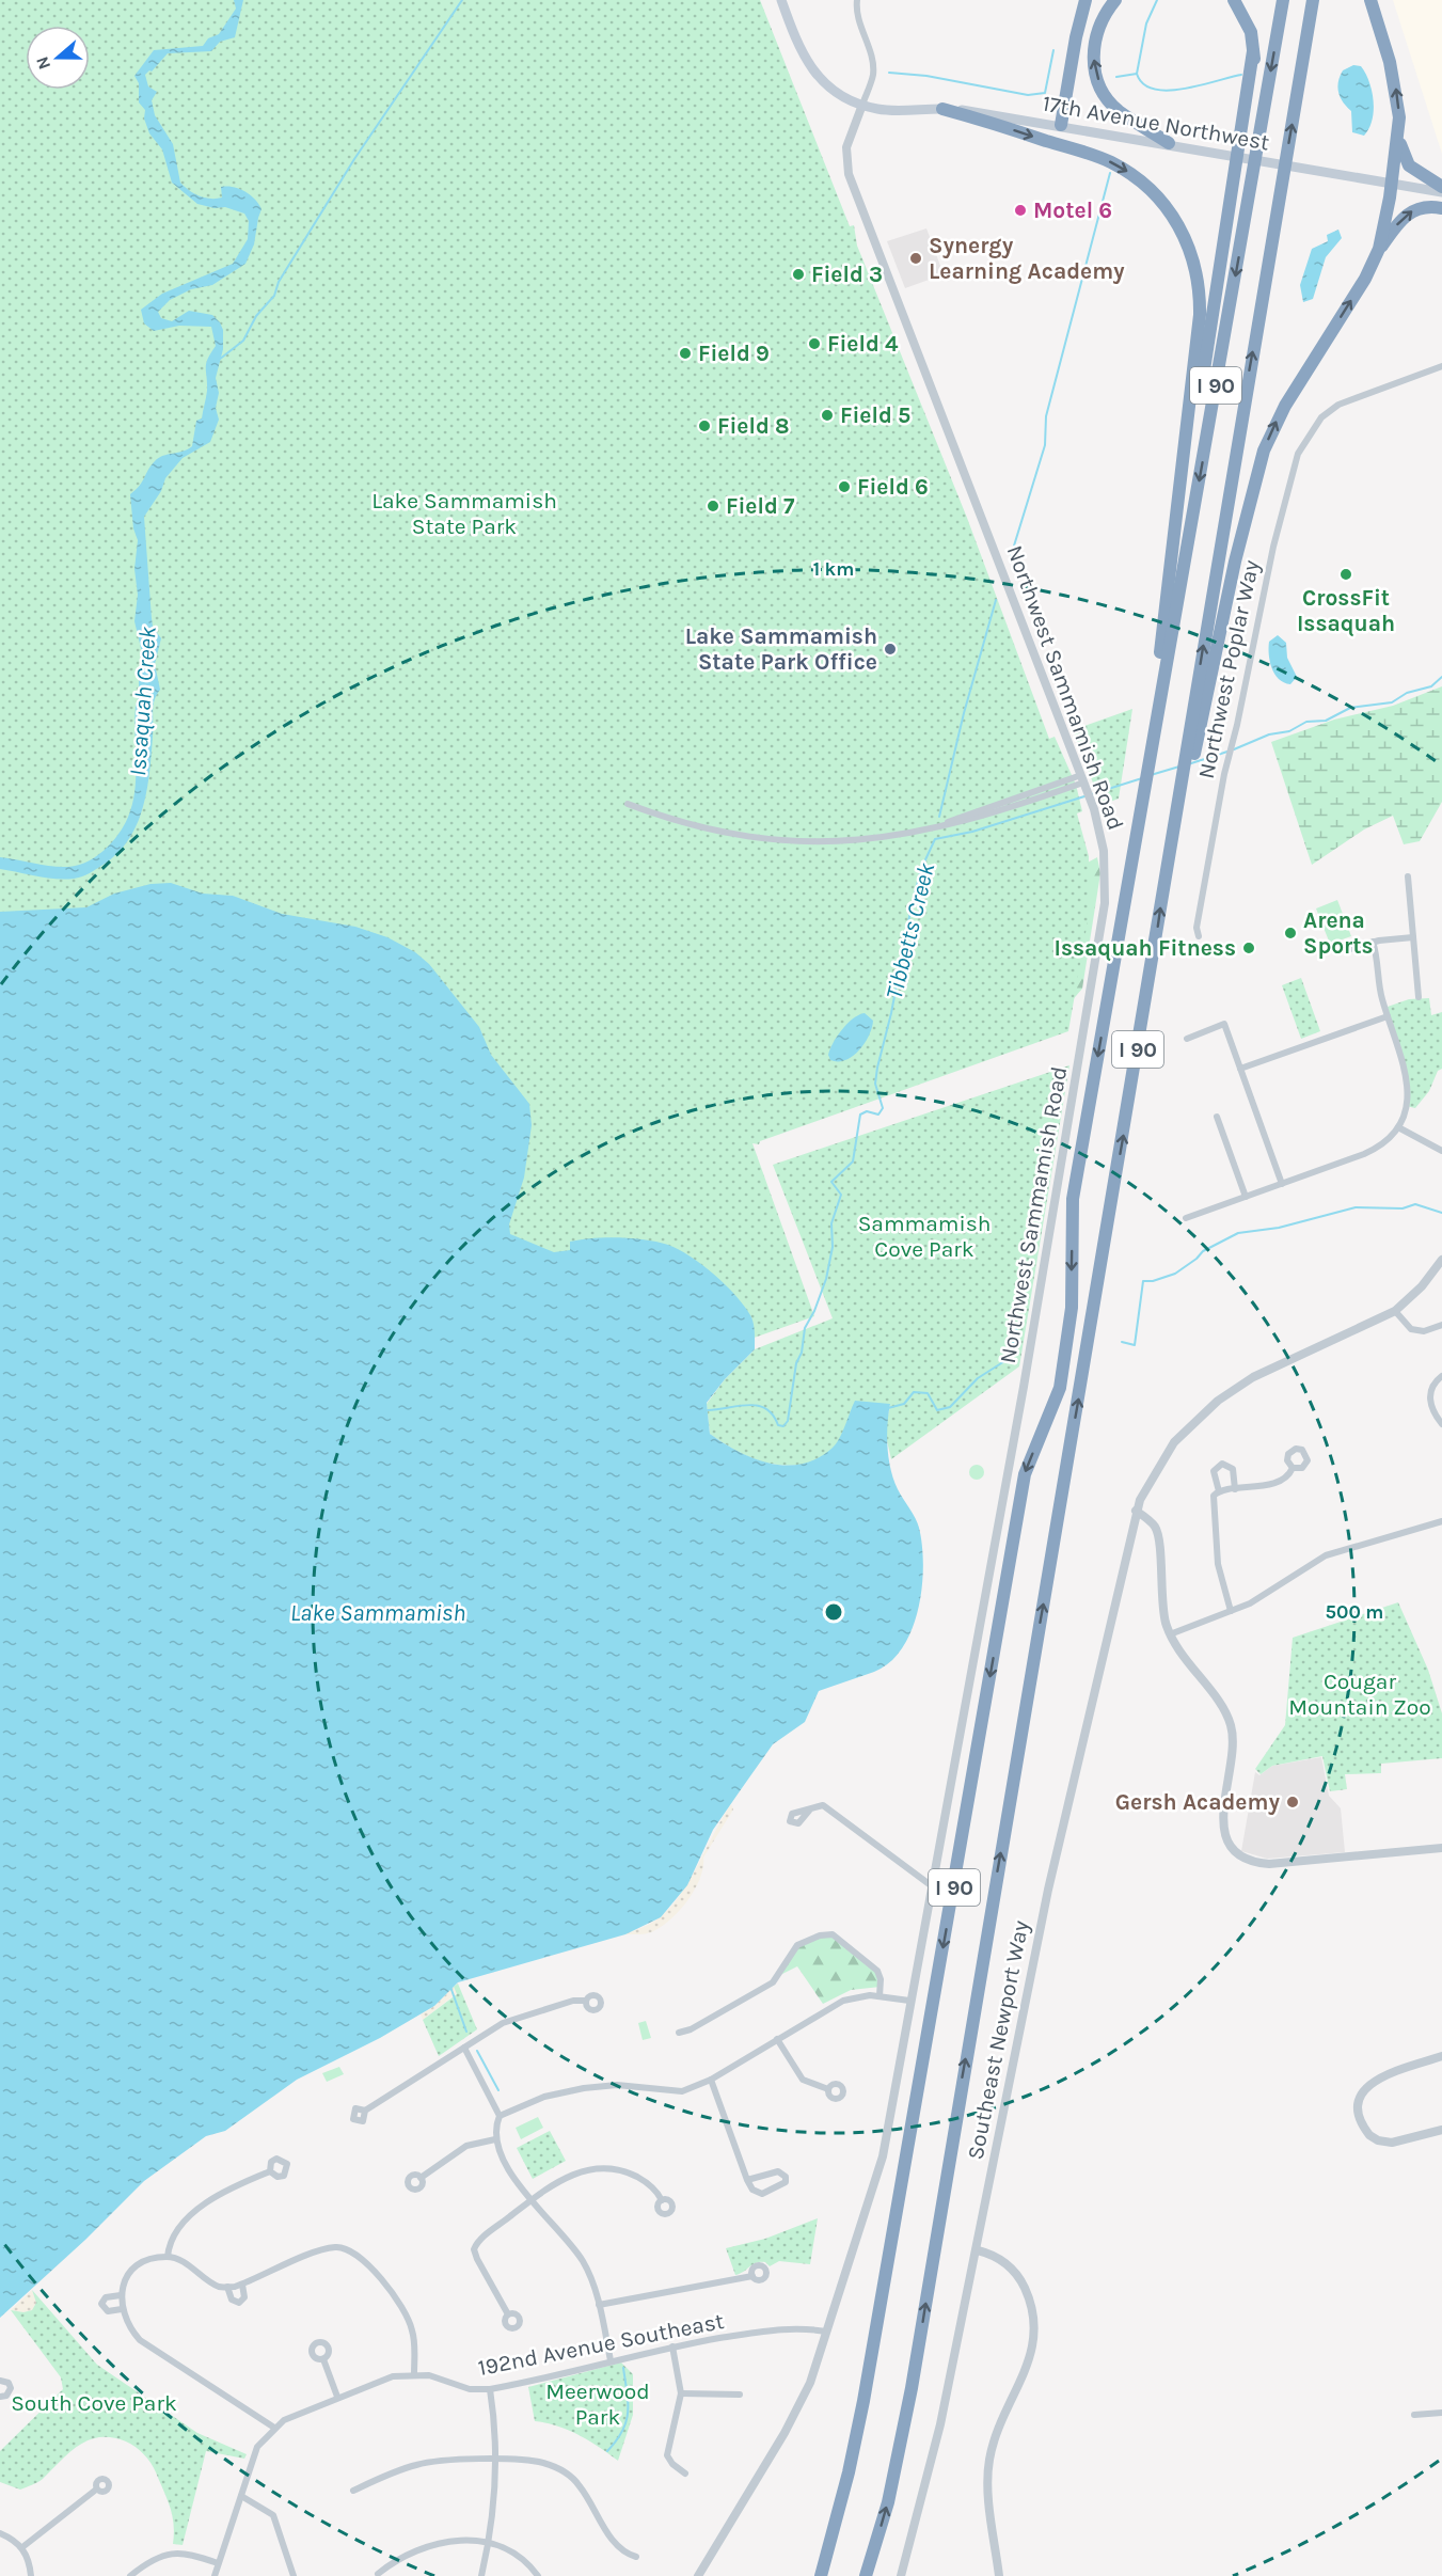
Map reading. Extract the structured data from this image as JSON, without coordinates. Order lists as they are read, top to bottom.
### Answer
{
  "streets": {
    "highway": ["I 90"],
    "main road": ["17th Avenue Northwest"],
    "street": [
      "Northwest Poplar Way",
      "Northwest Sammamish Road",
      "Southeast Newport Way",
      "192nd Avenue Southeast"
    ]
  },
  "crossings": [
    ["17th Avenue Northwest", "Northwest Sammamish Road"],
    ["Northwest Sammamish Road", "192nd Avenue Southeast"]
  ],
  "water": ["Issaquah Creek", "Tibbetts Creek", "Lake Sammamish"],
  "parks": [
    "Lake Sammamish State Park",
    "Sammamish Cove Park",
    "Cougar Mountain Zoo",
    "Meerwood Park",
    "South Cove Park"
  ],
  "places": [
    "Motel 6",
    "Synergy Learning Academy",
    "Field 3",
    "Field 4",
    "Field 9",
    "Field 5",
    "Field 8",
    "Field 6",
    "Field 7",
    "CrossFit Issaquah",
    "Lake Sammamish State Park Office",
    "Arena Sports",
    "Issaquah Fitness",
    "Gersh Academy"
  ],
  "north": "left",
  "rings": ["1 km", "500 m"]
}
